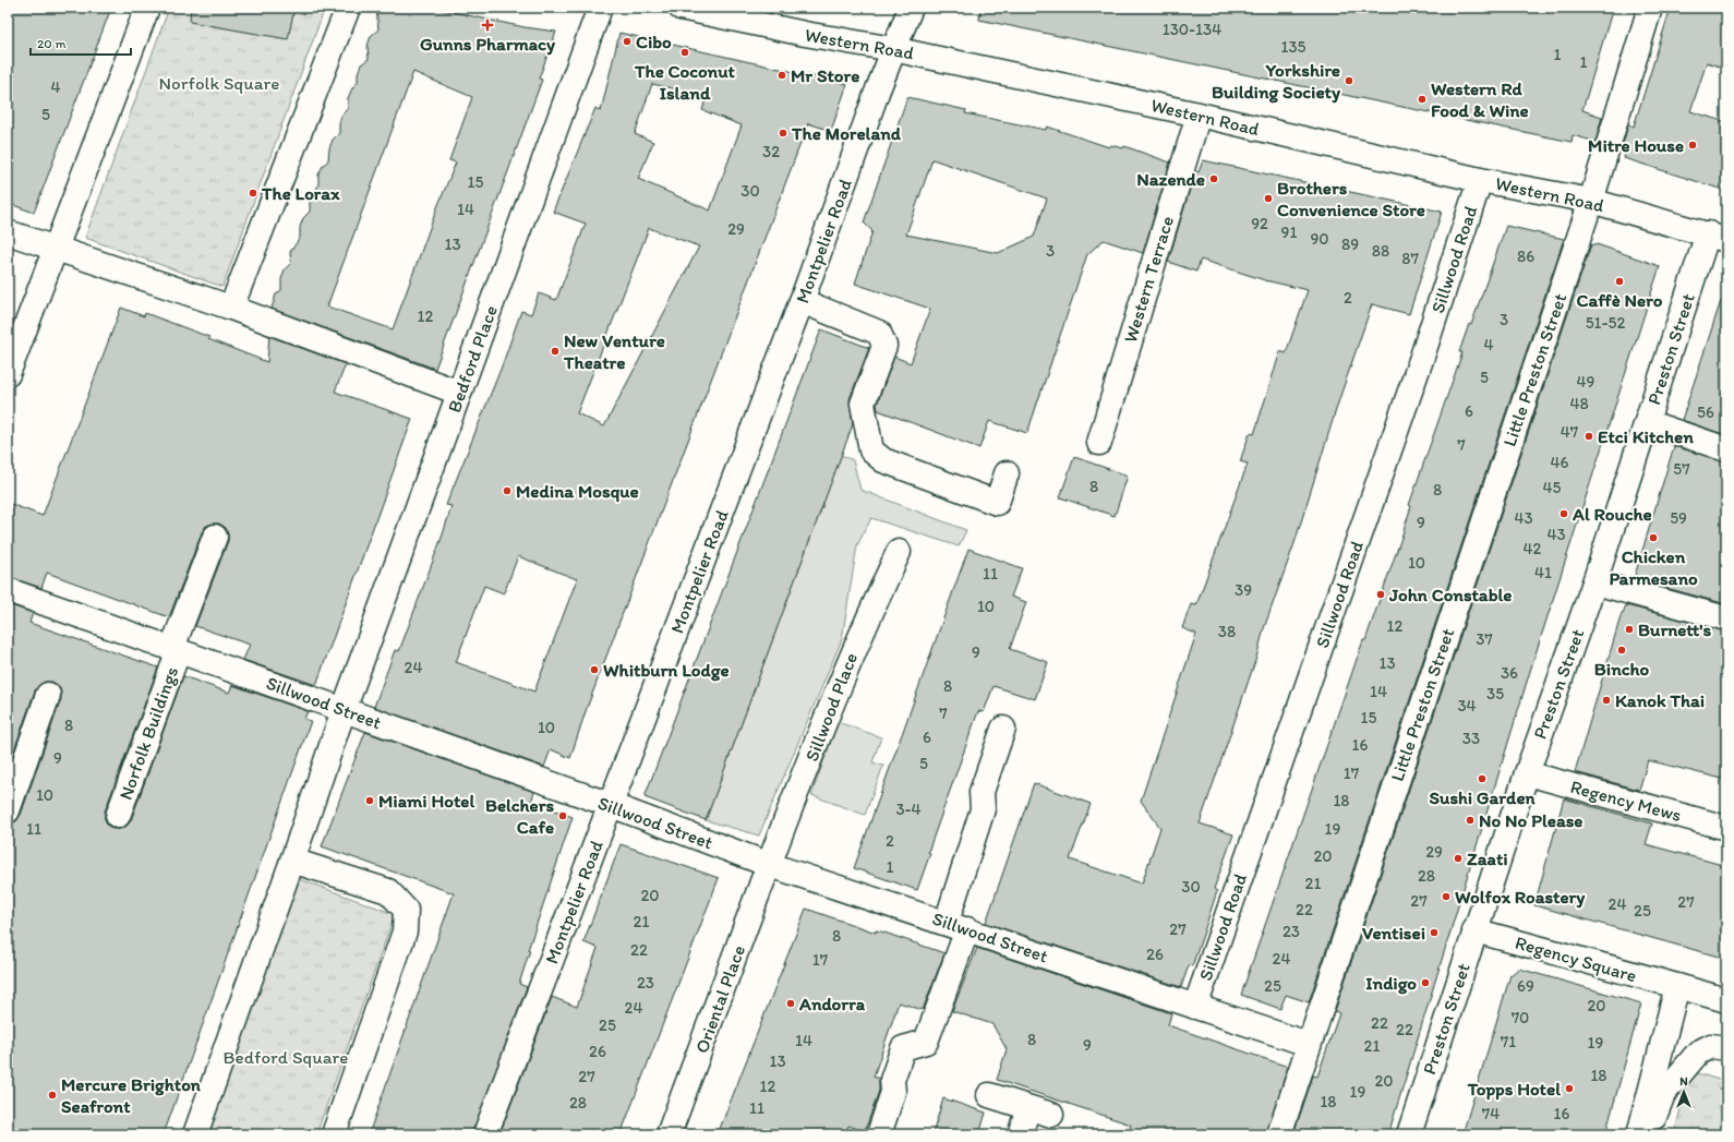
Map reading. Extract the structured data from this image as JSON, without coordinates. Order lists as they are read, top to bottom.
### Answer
{
  "streets": {
    "street": [
      "Western Road",
      "Montpelier Road",
      "Sillwood Road",
      "Western Terrace",
      "Preston Street",
      "Bedford Place",
      "Little Preston Street",
      "Sillwood Street",
      "Sillwood Place",
      "Norfolk Buildings",
      "Regency Mews",
      "Regency Square",
      "Oriental Place"
    ]
  },
  "crossings": [
    ["Western Road", "Montpelier Road"],
    ["Western Road", "Sillwood Road"],
    ["Western Road", "Western Terrace"],
    ["Western Road", "Preston Street"],
    ["Western Road", "Little Preston Street"],
    ["Montpelier Road", "Sillwood Street"],
    ["Sillwood Road", "Sillwood Street"],
    ["Preston Street", "Regency Mews"],
    ["Preston Street", "Regency Square"],
    ["Bedford Place", "Sillwood Street"],
    ["Little Preston Street", "Sillwood Street"],
    ["Sillwood Street", "Sillwood Place"],
    ["Sillwood Street", "Norfolk Buildings"],
    ["Sillwood Street", "Oriental Place"],
    ["Sillwood Place", "Oriental Place"]
  ],
  "parks": ["Norfolk Square", "Bedford Square"],
  "places": {
    "health": ["Gunns Pharmacy"],
    "other": [
      "Cibo",
      "The Coconut Island",
      "Mr Store",
      "Yorkshire Building Society",
      "Western Rd Food & Wine",
      "The Moreland",
      "Mitre House",
      "Nazende",
      "The Lorax",
      "Brothers Convenience Store",
      "Caffè Nero",
      "New Venture Theatre",
      "Etci Kitchen",
      "Medina Mosque",
      "Al Rouche",
      "Chicken Parmesano",
      "John Constable",
      "Burnett's",
      "Bincho",
      "Whitburn Lodge",
      "Kanok Thai",
      "Sushi Garden",
      "Miami Hotel",
      "Belchers Cafe",
      "No No Please",
      "Zaati",
      "Wolfox Roastery",
      "Ventisei",
      "Indigo",
      "Andorra",
      "Topps Hotel",
      "Mercure Brighton Seafront"
    ]
  },
  "house_numbers": [
    "130-134",
    "135",
    "1",
    "1",
    "4",
    "5",
    "32",
    "15",
    "30",
    "14",
    "92",
    "29",
    "91",
    "90",
    "13",
    "89",
    "3",
    "88",
    "86",
    "87",
    "2",
    "12",
    "3",
    "51-52",
    "4",
    "5",
    "49",
    "48",
    "6",
    "56",
    "47",
    "7",
    "46",
    "57",
    "8",
    "45",
    "8",
    "43",
    "59",
    "9",
    "43",
    "42",
    "10",
    "41",
    "11",
    "39",
    "10",
    "12",
    "38",
    "37",
    "9",
    "13",
    "24",
    "36",
    "8",
    "14",
    "35",
    "34",
    "7",
    "15",
    "8",
    "10",
    "6",
    "33",
    "16",
    "9",
    "5",
    "17",
    "10",
    "18",
    "3-4",
    "11",
    "19",
    "2",
    "29",
    "20",
    "1",
    "28",
    "21",
    "30",
    "20",
    "27",
    "27",
    "24",
    "22",
    "25",
    "21",
    "27",
    "23",
    "8",
    "22",
    "26",
    "24",
    "17",
    "23",
    "25",
    "69",
    "20",
    "24",
    "70",
    "22",
    "25",
    "22",
    "8",
    "14",
    "71",
    "19",
    "9",
    "21",
    "26",
    "13",
    "18",
    "27",
    "20",
    "12",
    "19",
    "18",
    "28",
    "11",
    "74",
    "16"
  ],
  "scale_bar": "20 m",
  "north": "top"
}
